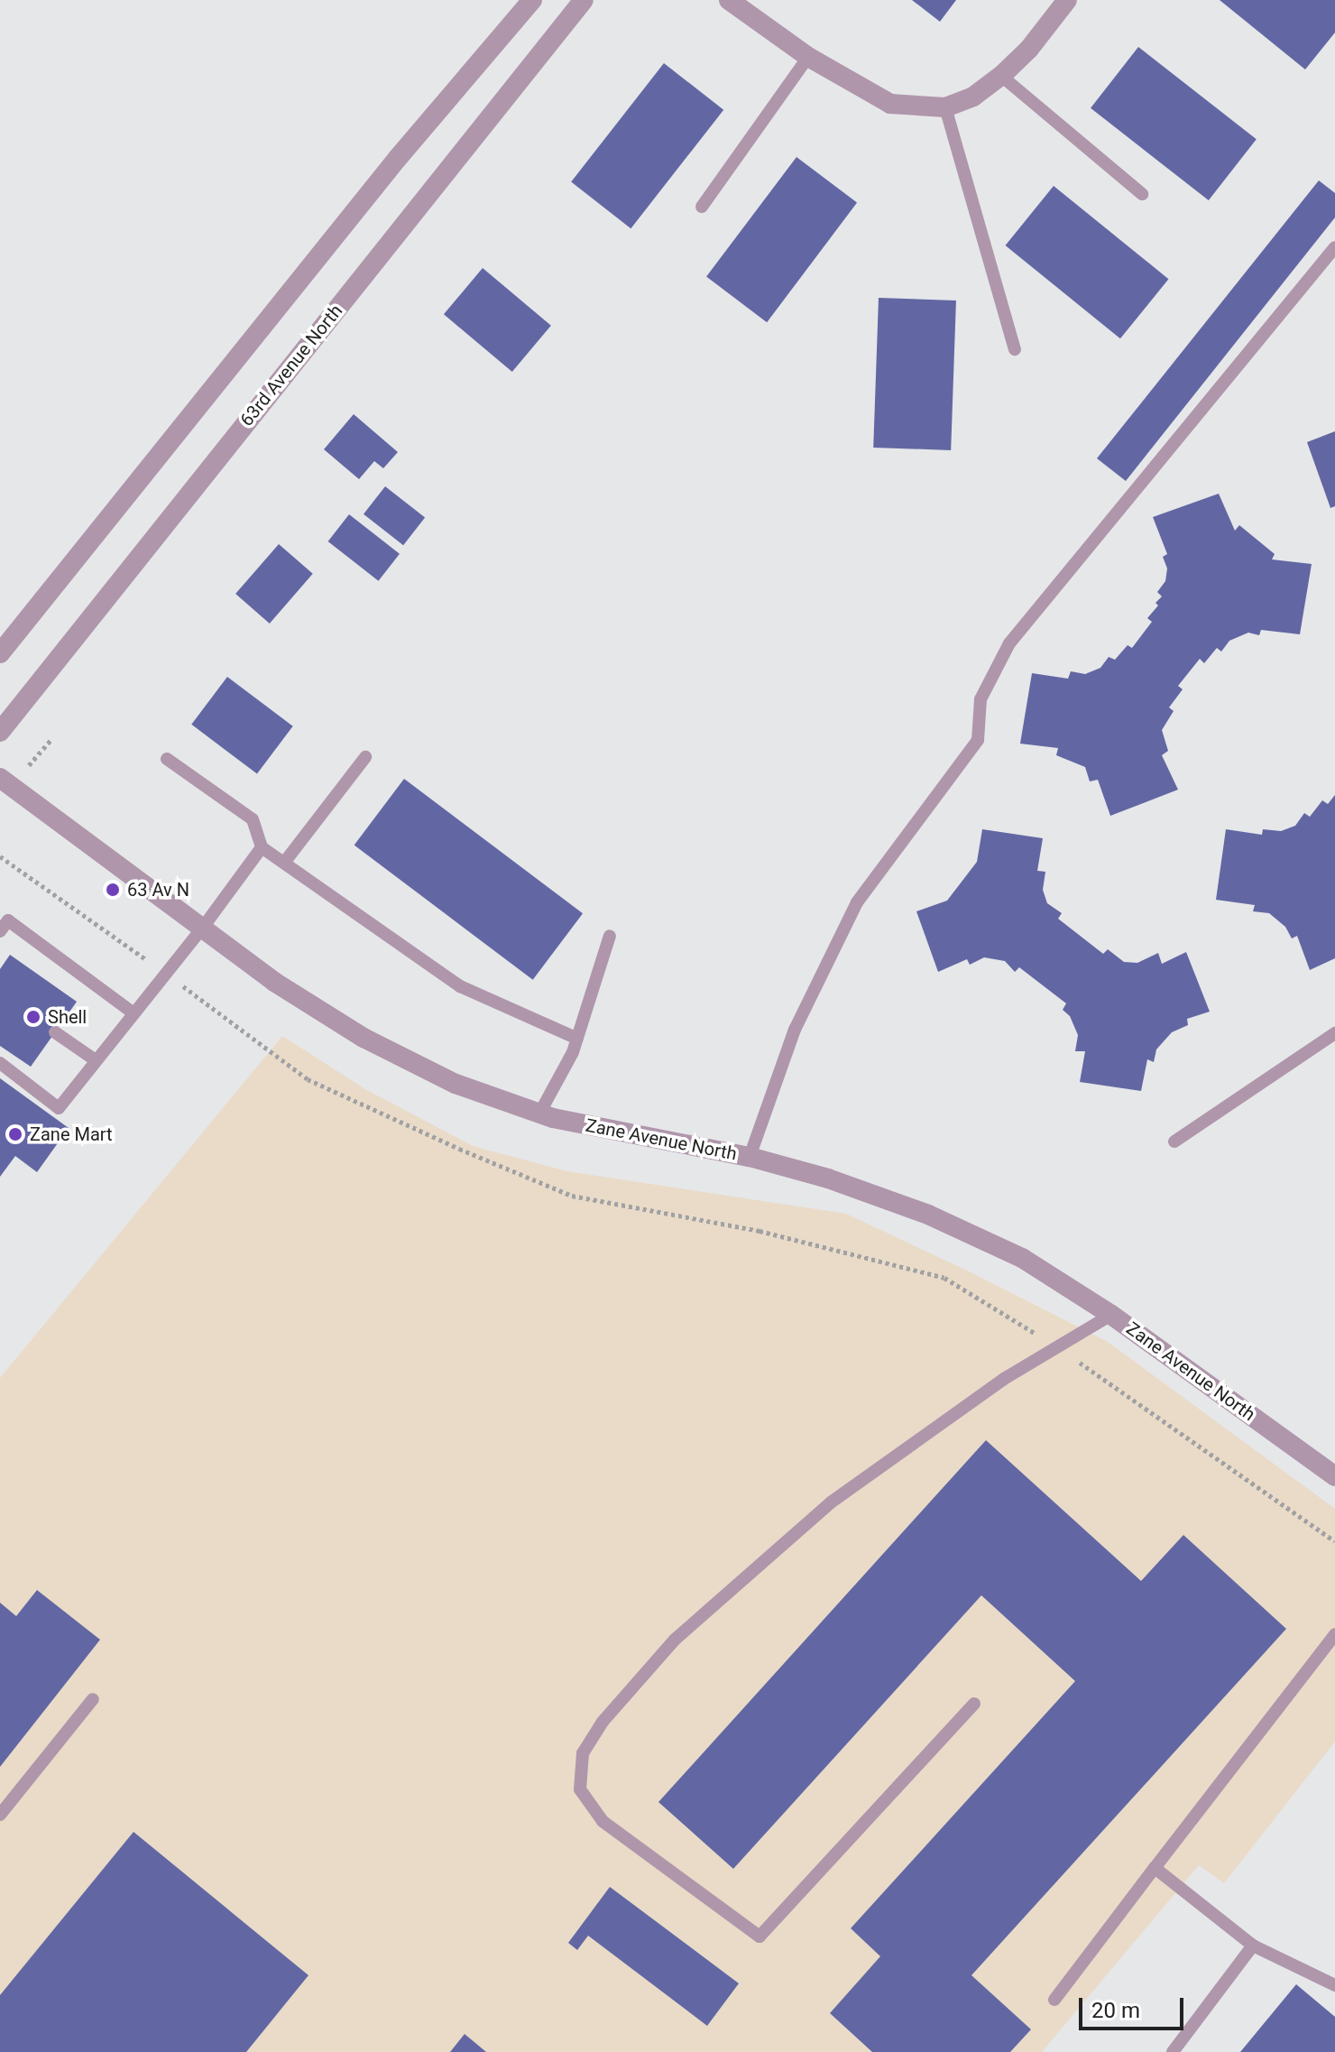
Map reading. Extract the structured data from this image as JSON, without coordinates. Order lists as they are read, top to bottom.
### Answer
{
  "streets": {
    "street": ["63rd Avenue North", "Zane Avenue North"]
  },
  "places": ["63 Av N", "Shell", "Zane Mart"],
  "scale_bar": "20 m"
}
